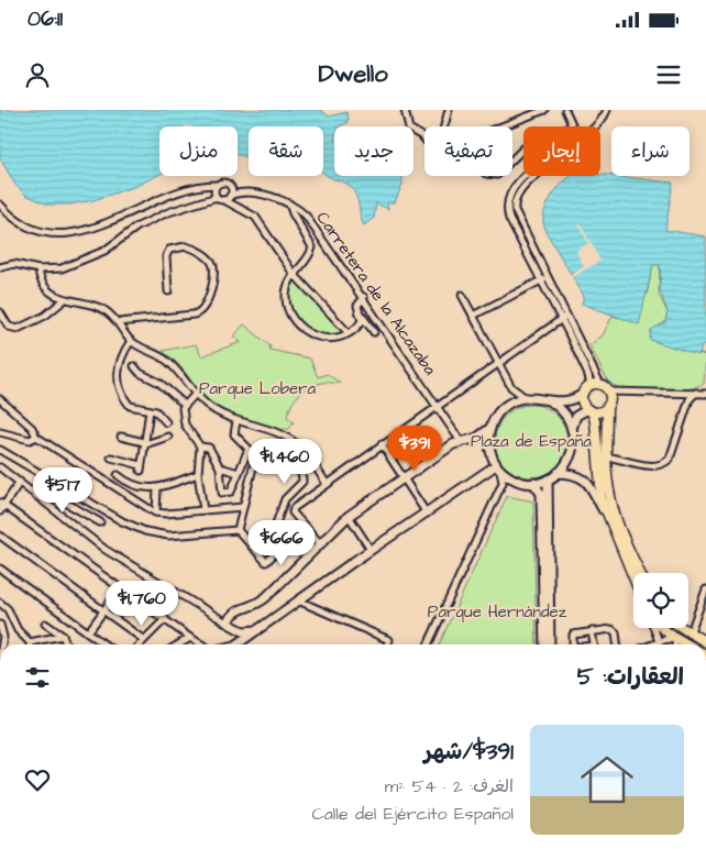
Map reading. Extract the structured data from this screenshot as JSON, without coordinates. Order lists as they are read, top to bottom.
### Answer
{
  "streets": {
    "street": ["Carretera de la Alcazaba"]
  },
  "parks": ["Parque Lobera", "Plaza de España", "Parque Hernández"],
  "page": {
    "status": "06:11",
    "header": "Dwello",
    "chip": [
      "شراء",
      "إيجار",
      "تصفية",
      "جديد",
      "شقة",
      "منزل"
    ],
    "price": [
      "$391",
      "$1,460",
      "$517",
      "$666",
      "$1,760"
    ],
    "heading": "العقارات: 5",
    "list": [
      {
        "name": "$391/شهر",
        "note": "الغرف: 2 · 54 m² · Calle del Ejército Español"
      }
    ]
  }
}
